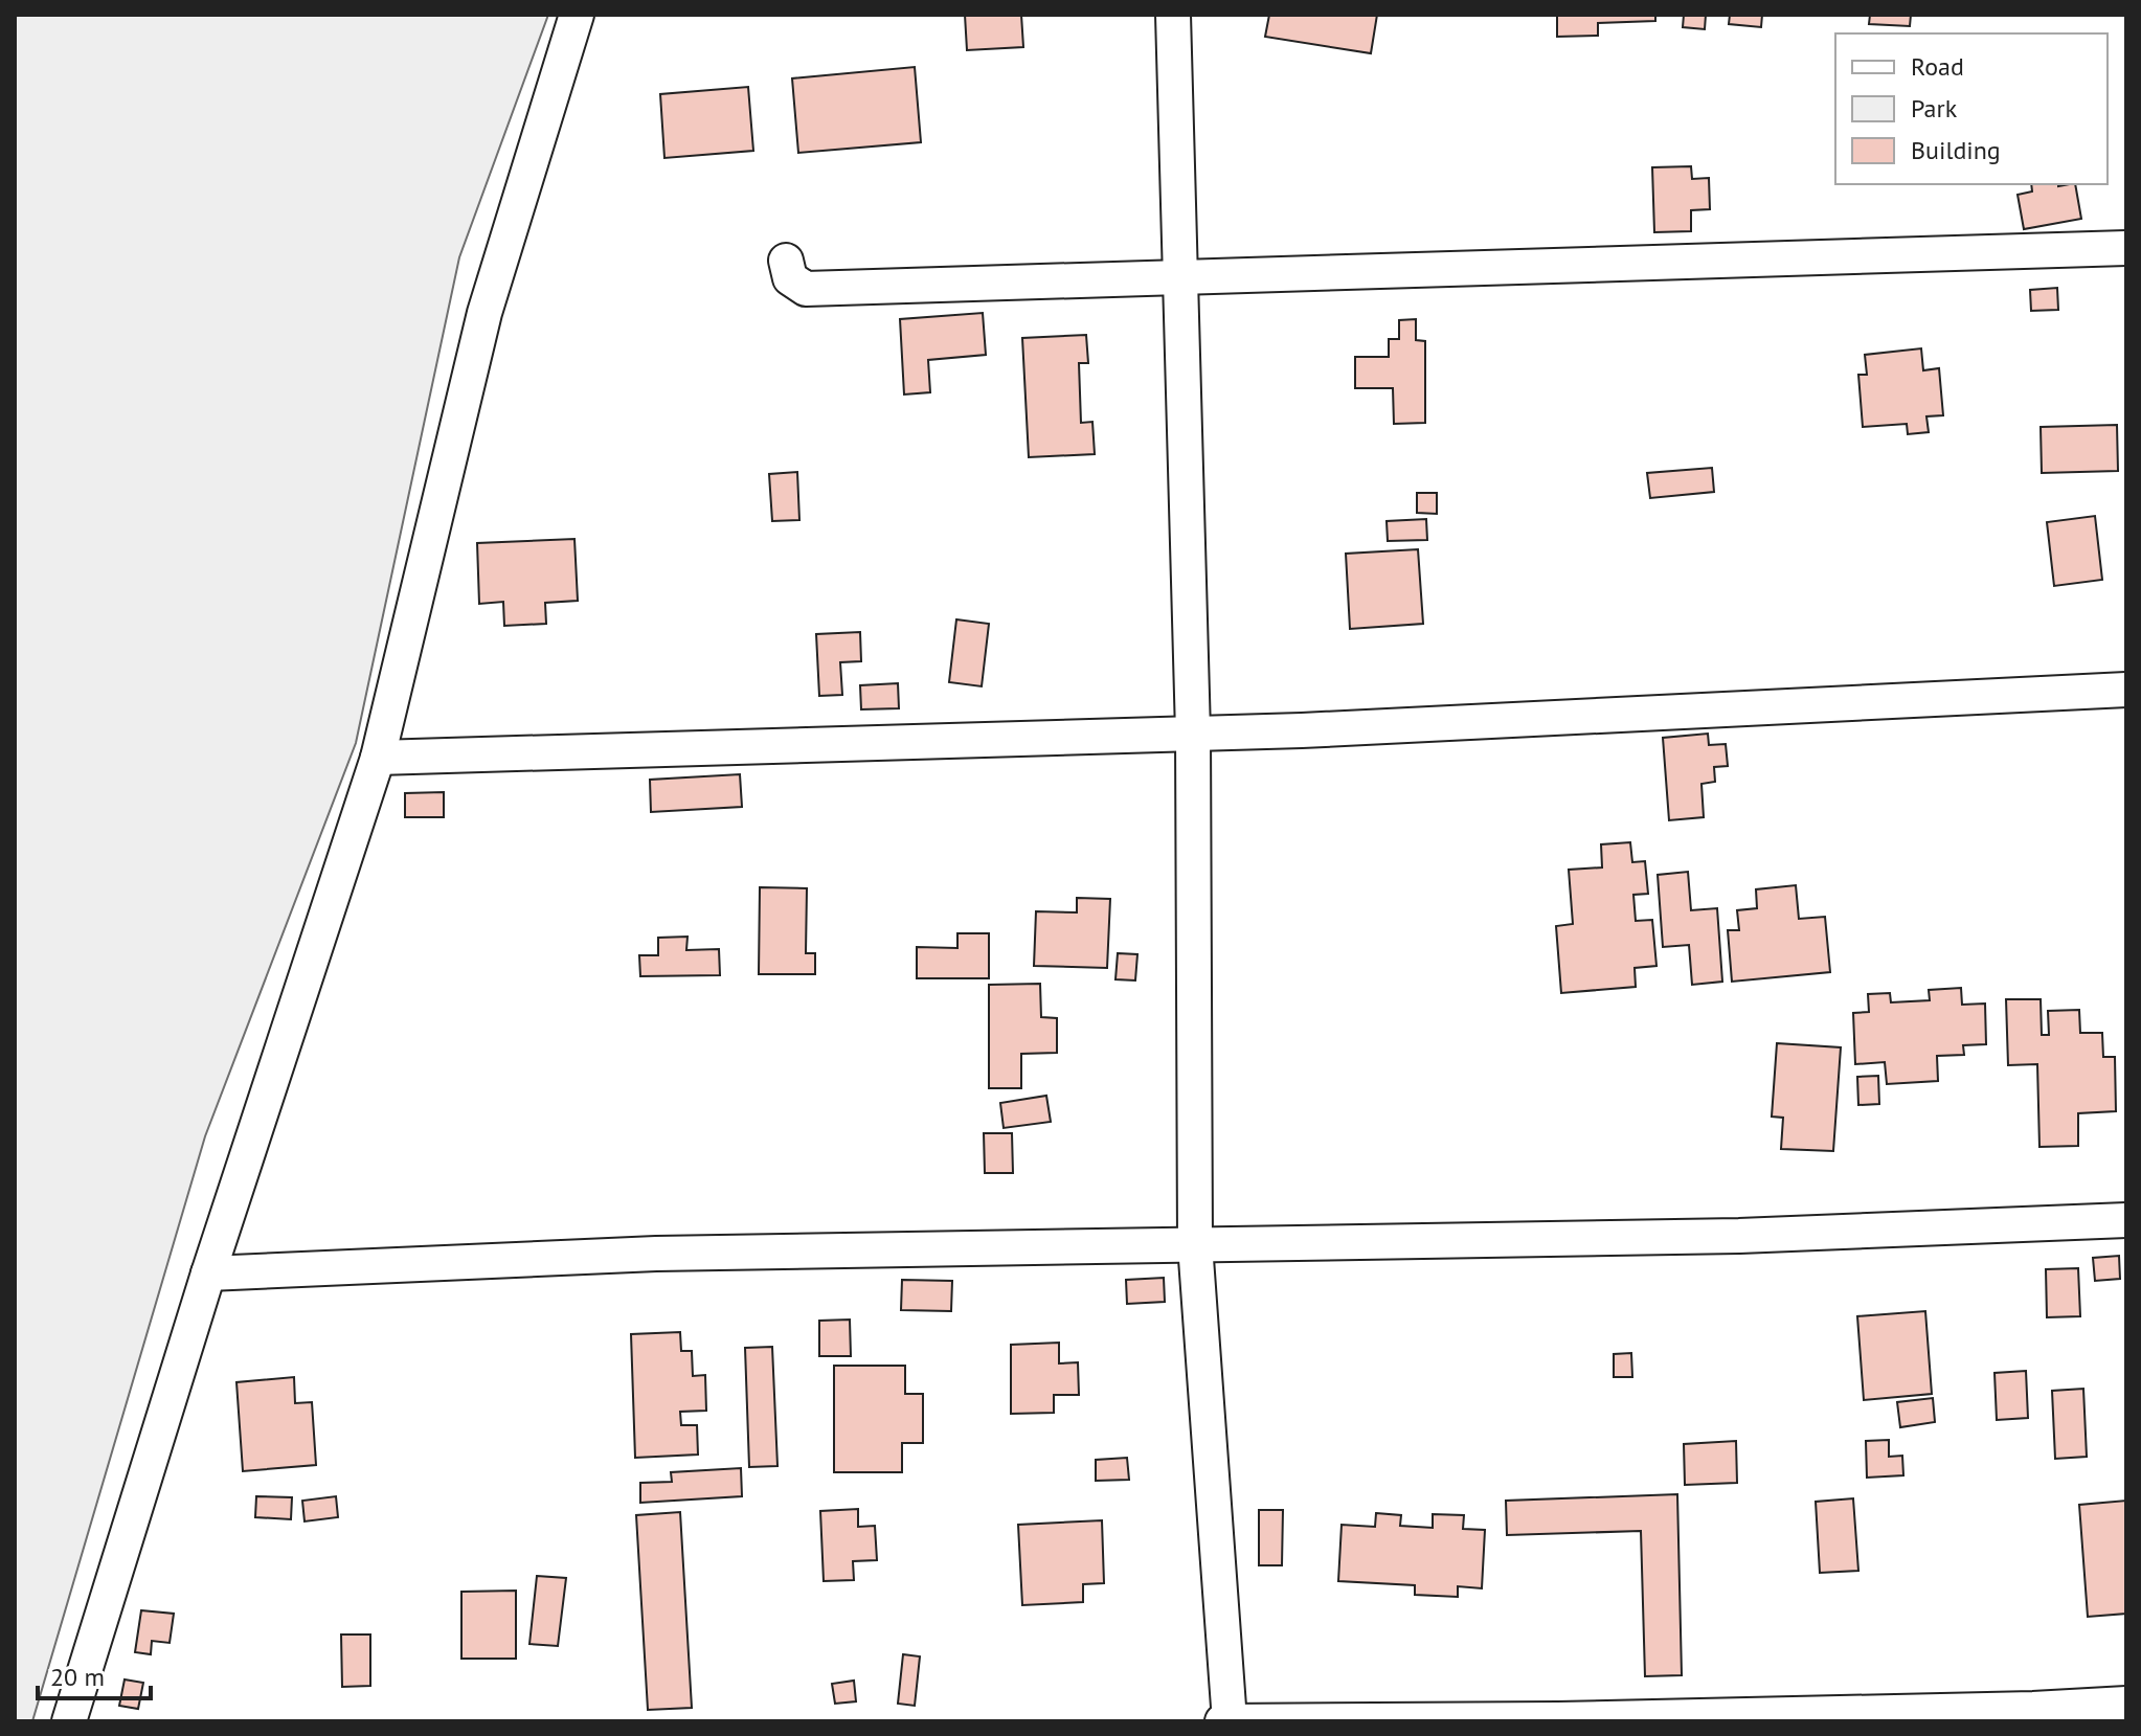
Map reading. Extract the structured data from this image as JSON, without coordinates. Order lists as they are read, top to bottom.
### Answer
{
  "legend": ["Road", "Park", "Building"],
  "scale_bar": "20 m"
}
